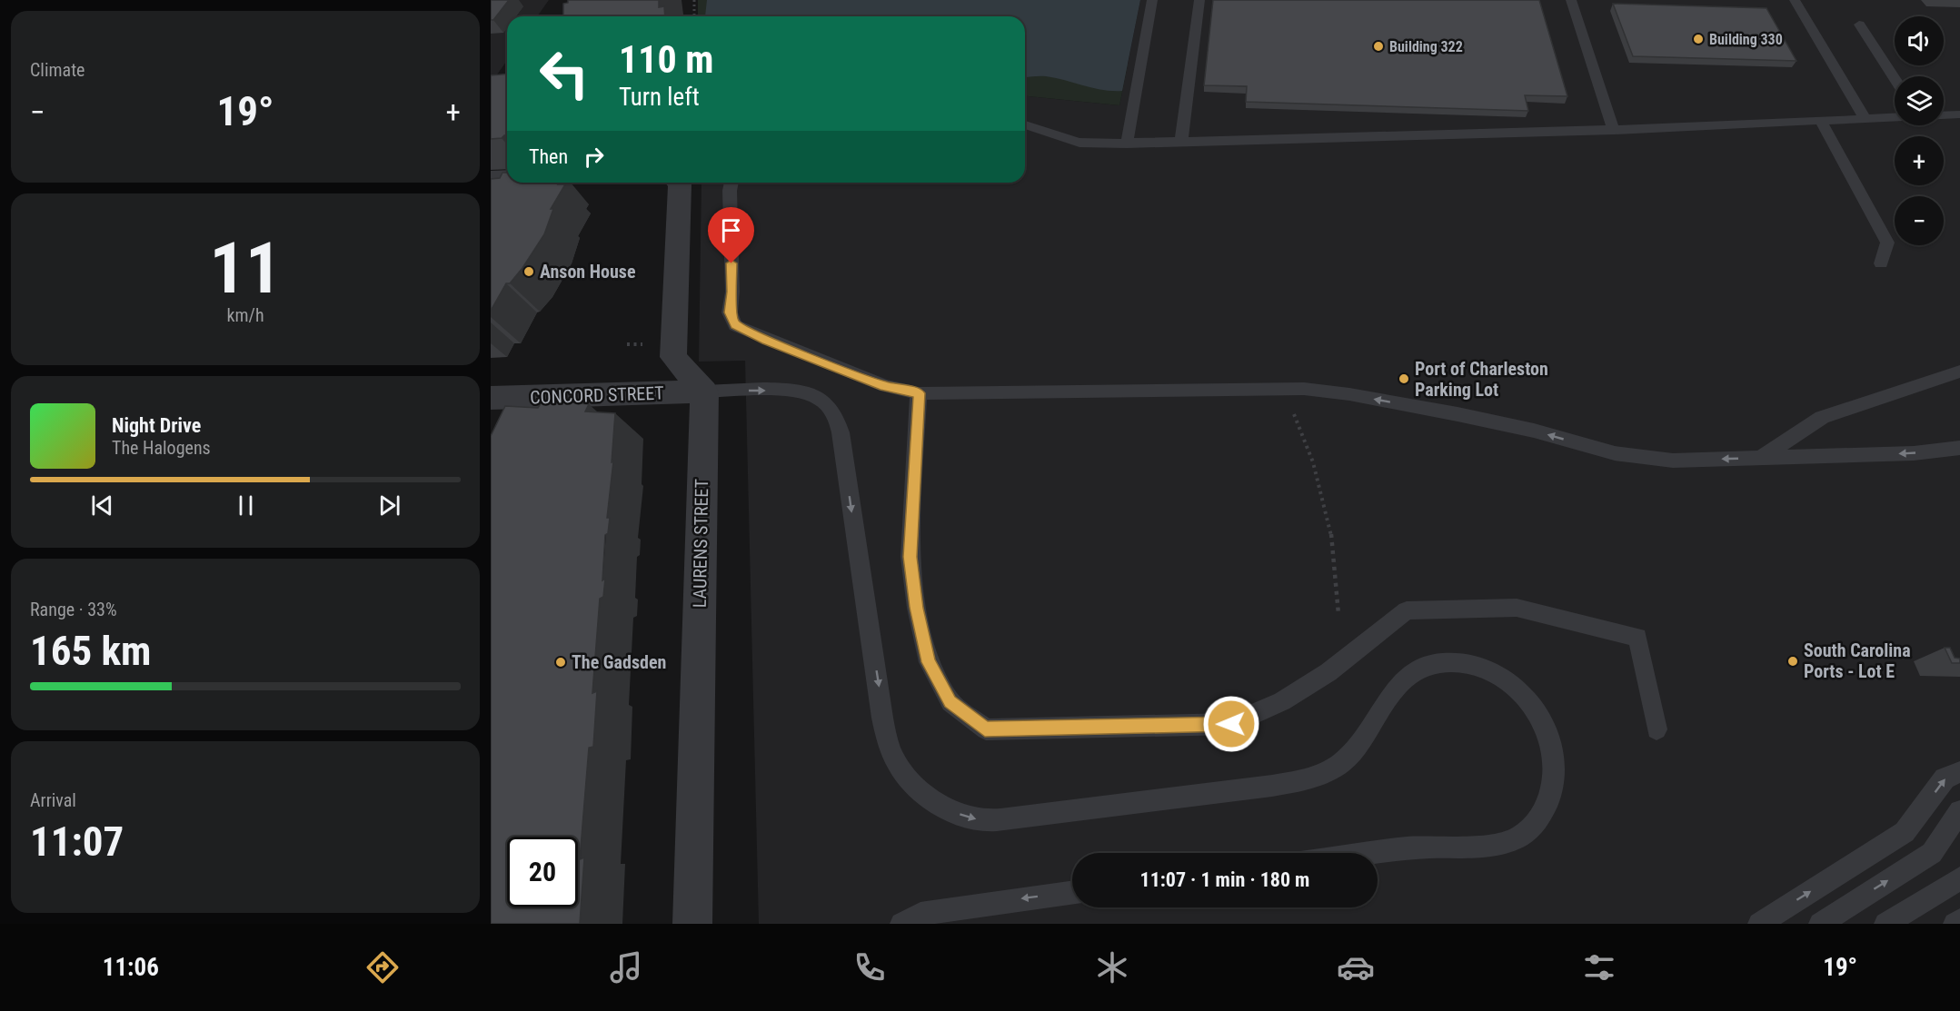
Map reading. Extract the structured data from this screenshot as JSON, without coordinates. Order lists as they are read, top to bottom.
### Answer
{
  "streets": {
    "street": ["CONCORD STREET", "LAURENS STREET"]
  },
  "crossings": [
    ["CONCORD STREET", "LAURENS STREET"]
  ],
  "places": [
    "Building 330",
    "Building 322",
    "Anson House",
    "Port of Charleston Parking Lot",
    "South Carolina Ports - Lot E",
    "The Gadsden"
  ],
  "page": {
    "tile": [
      "Climate",
      ["11", "km/h"],
      ["Range · 33%", "165 km"],
      ["Arrival", "11:07"]
    ],
    "map_buttons": ["+", "−"],
    "turn": ["110 m", "Turn left"],
    "heat": ["−", "19°", "+"],
    "then": "Then",
    "song": ["Night Drive", "The Halogens"],
    "limit": "20",
    "trip": "11:07 · 1 min · 180 m",
    "tabs": ["11:06", "19°"]
  }
}
